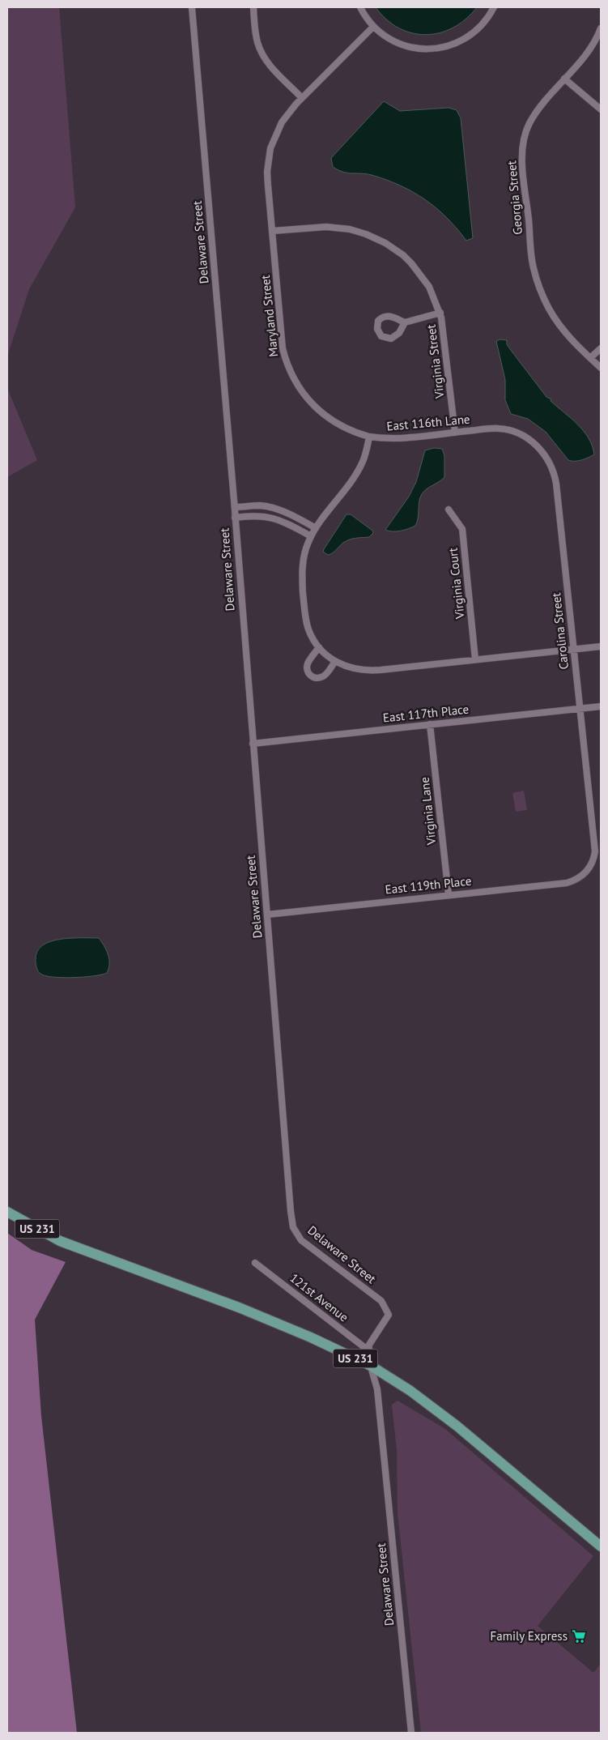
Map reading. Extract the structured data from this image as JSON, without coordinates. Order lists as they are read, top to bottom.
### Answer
{
  "streets": {
    "main road": ["US 231"],
    "street": [
      "Georgia Street",
      "Delaware Street",
      "Maryland Street",
      "Virginia Street",
      "East 116th Lane",
      "Virginia Court",
      "Carolina Street",
      "East 117th Place",
      "Virginia Lane",
      "East 119th Place",
      "121st Avenue"
    ]
  },
  "crossings": [
    ["Delaware Street", "East 117th Place"],
    ["Delaware Street", "East 119th Place"],
    ["Delaware Street", "US 231"],
    ["Delaware Street", "121st Avenue"],
    ["Maryland Street", "Virginia Street"],
    ["Maryland Street", "East 116th Lane"],
    ["Virginia Street", "East 116th Lane"],
    ["East 116th Lane", "Carolina Street"],
    ["Carolina Street", "East 117th Place"],
    ["Carolina Street", "East 119th Place"],
    ["East 117th Place", "Virginia Lane"],
    ["Virginia Lane", "East 119th Place"]
  ],
  "places": {
    "supermarket": ["Family Express"]
  }
}
